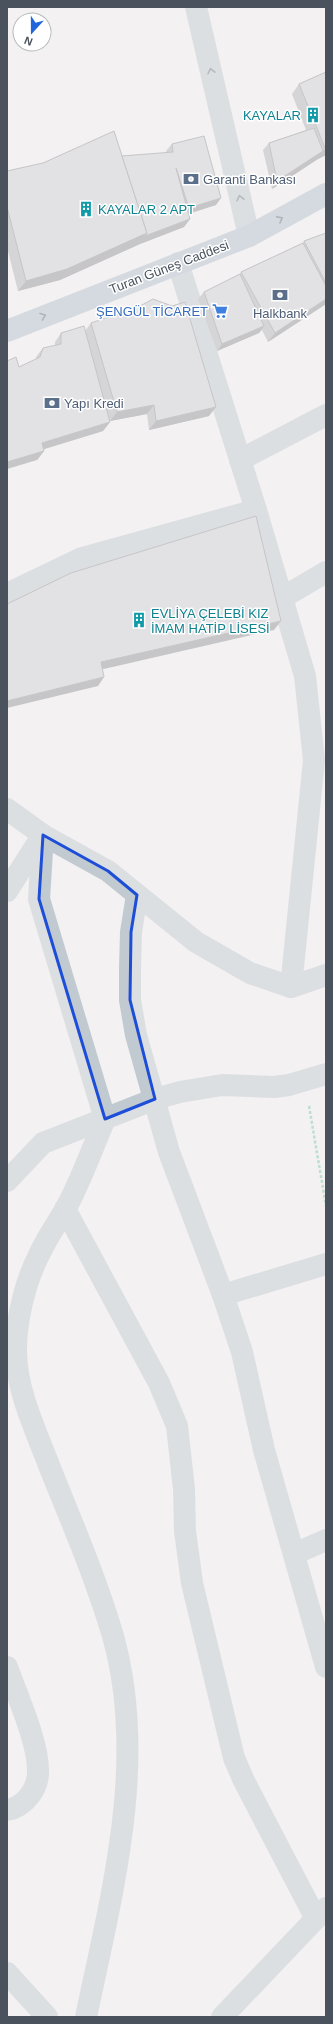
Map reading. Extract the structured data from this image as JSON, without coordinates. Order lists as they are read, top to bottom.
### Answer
{
  "streets": {
    "main road": ["Turan Güneş Caddesi"]
  },
  "one_way": ["Turan Güneş Caddesi"],
  "places": {
    "building": ["KAYALAR", "KAYALAR 2 APT", "EVLİYA ÇELEBİ KIZ İMAM HATİP LİSESİ"],
    "bank": ["Garanti Bankası", "Halkbank", "Yapı Kredi"],
    "supermarket": ["ŞENGÜL TİCARET"]
  },
  "north": "bottom"
}
